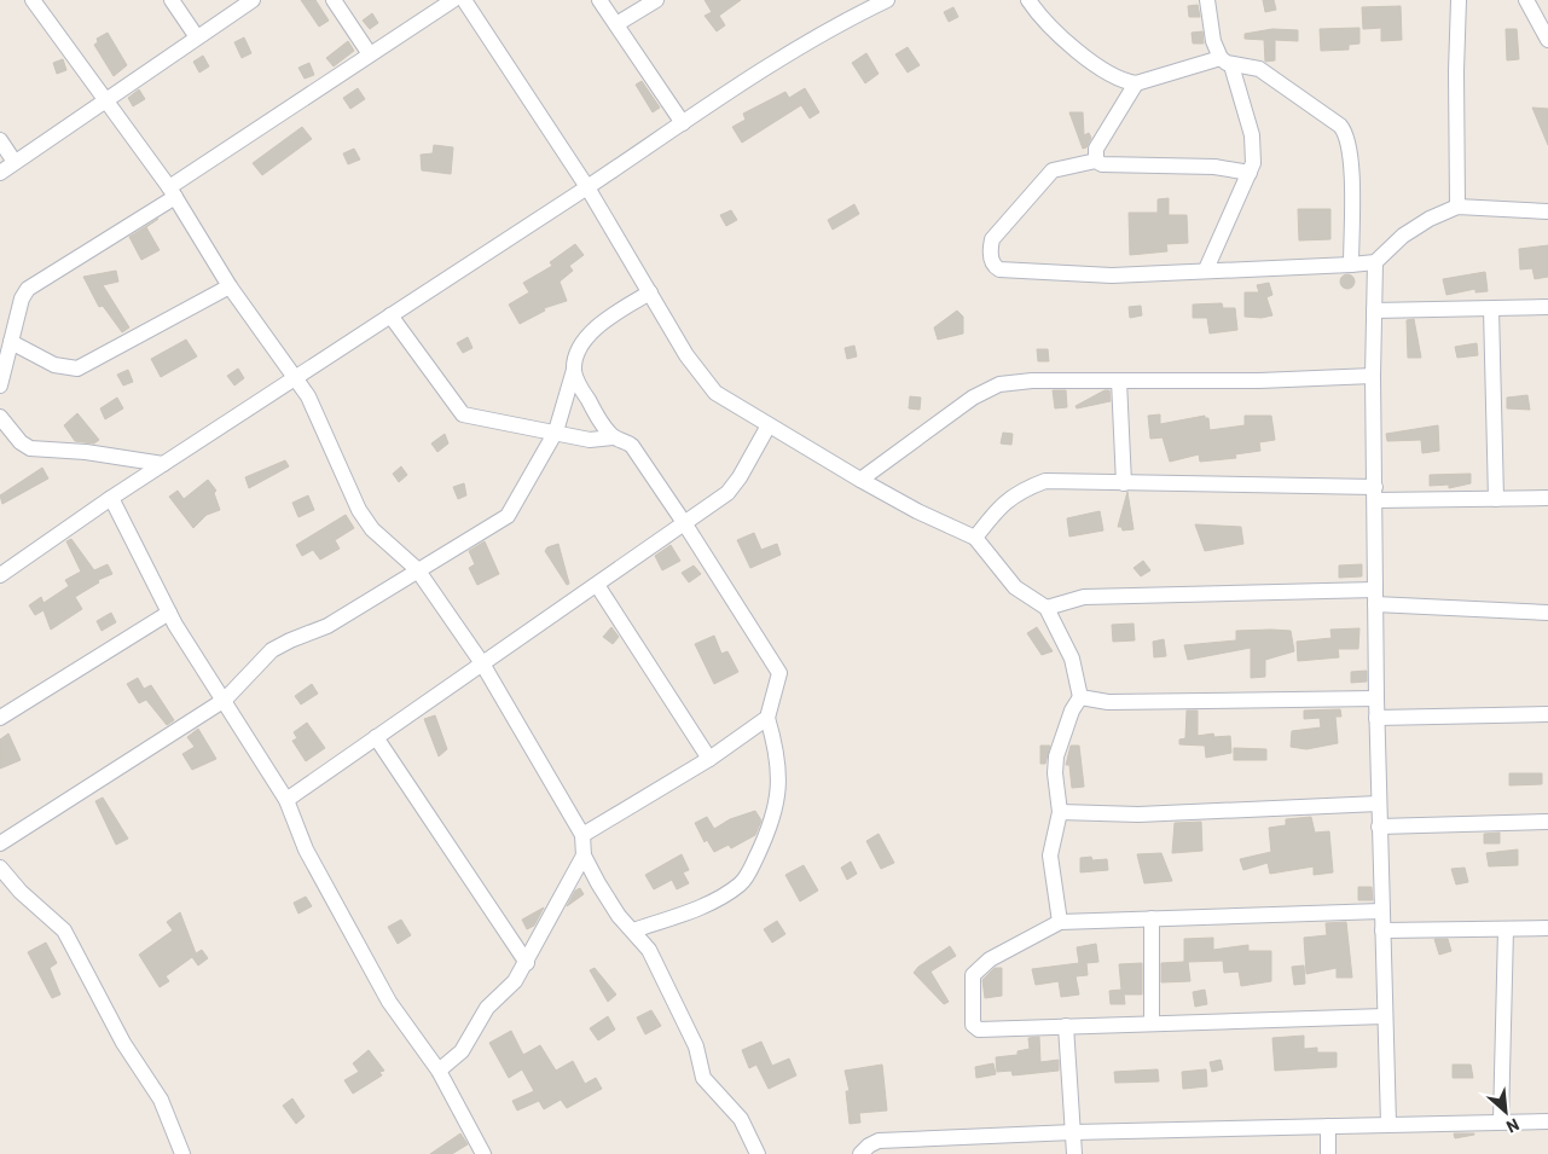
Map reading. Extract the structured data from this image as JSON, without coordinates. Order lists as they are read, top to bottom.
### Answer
{
  "north": "bottom right"
}
